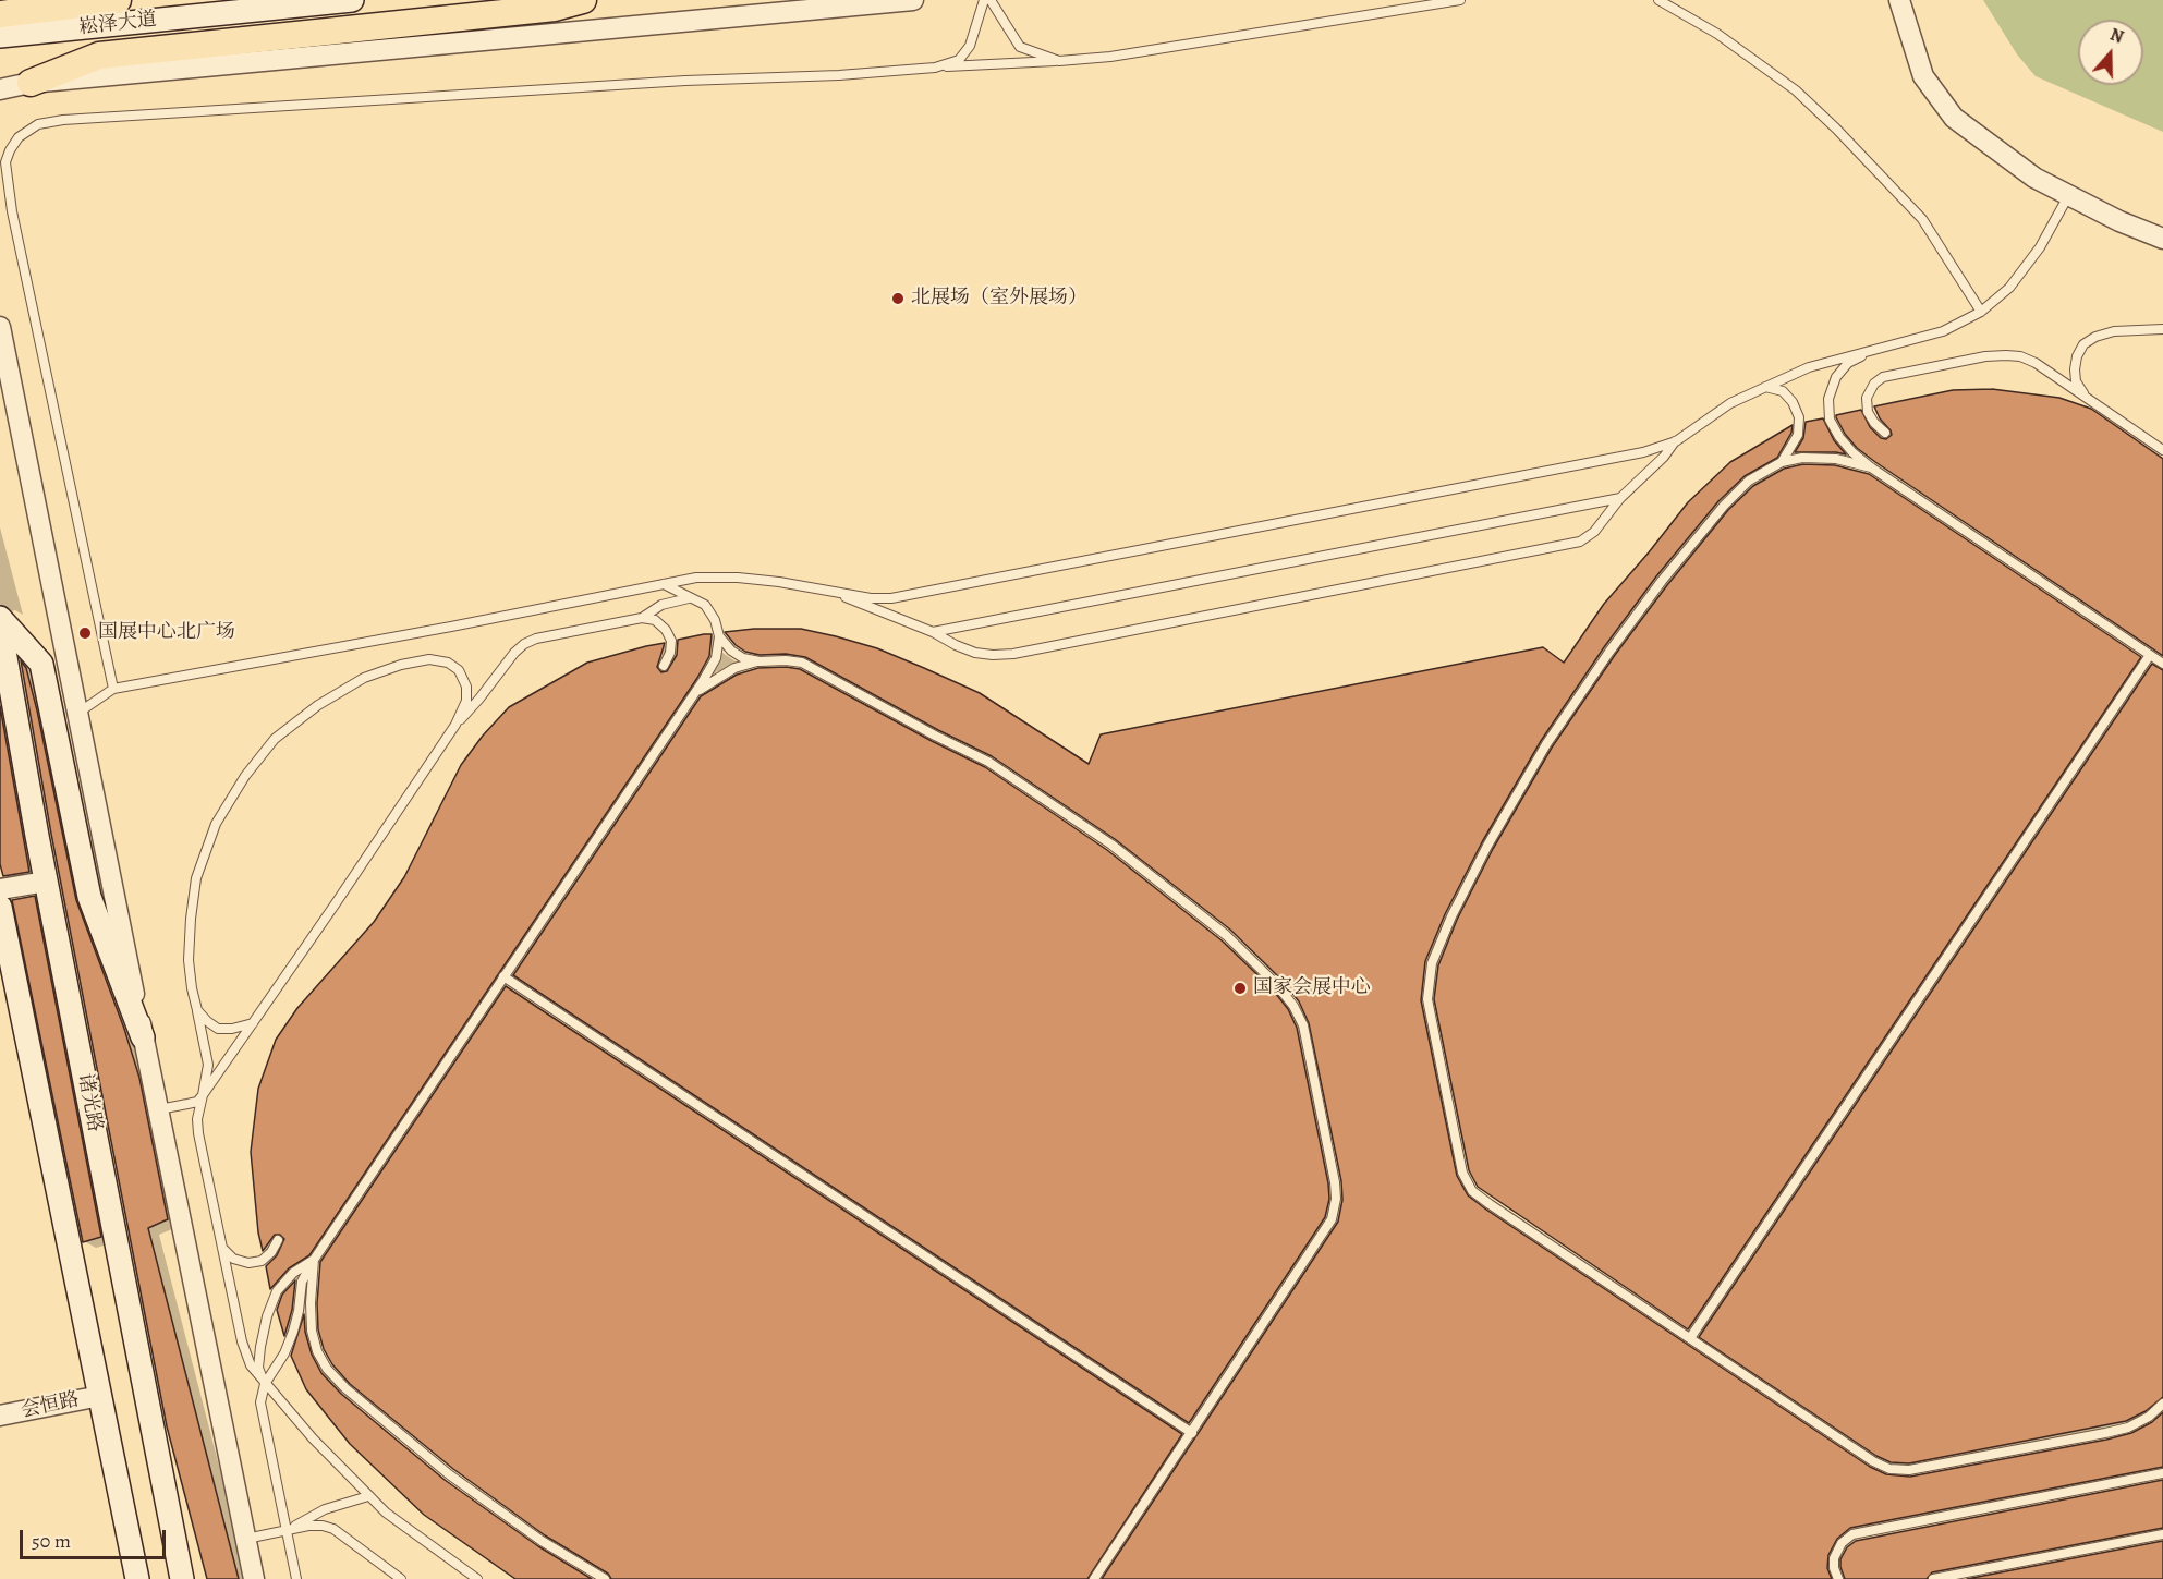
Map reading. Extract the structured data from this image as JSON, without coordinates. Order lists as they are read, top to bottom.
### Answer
{
  "streets": {
    "main road": ["崧泽大道", "诸光路"],
    "street": ["会恒路"]
  },
  "places": ["北展场（室外展场）", "国展中心北广场", "国家会展中心"],
  "scale_bar": "50 m",
  "north": "top"
}
